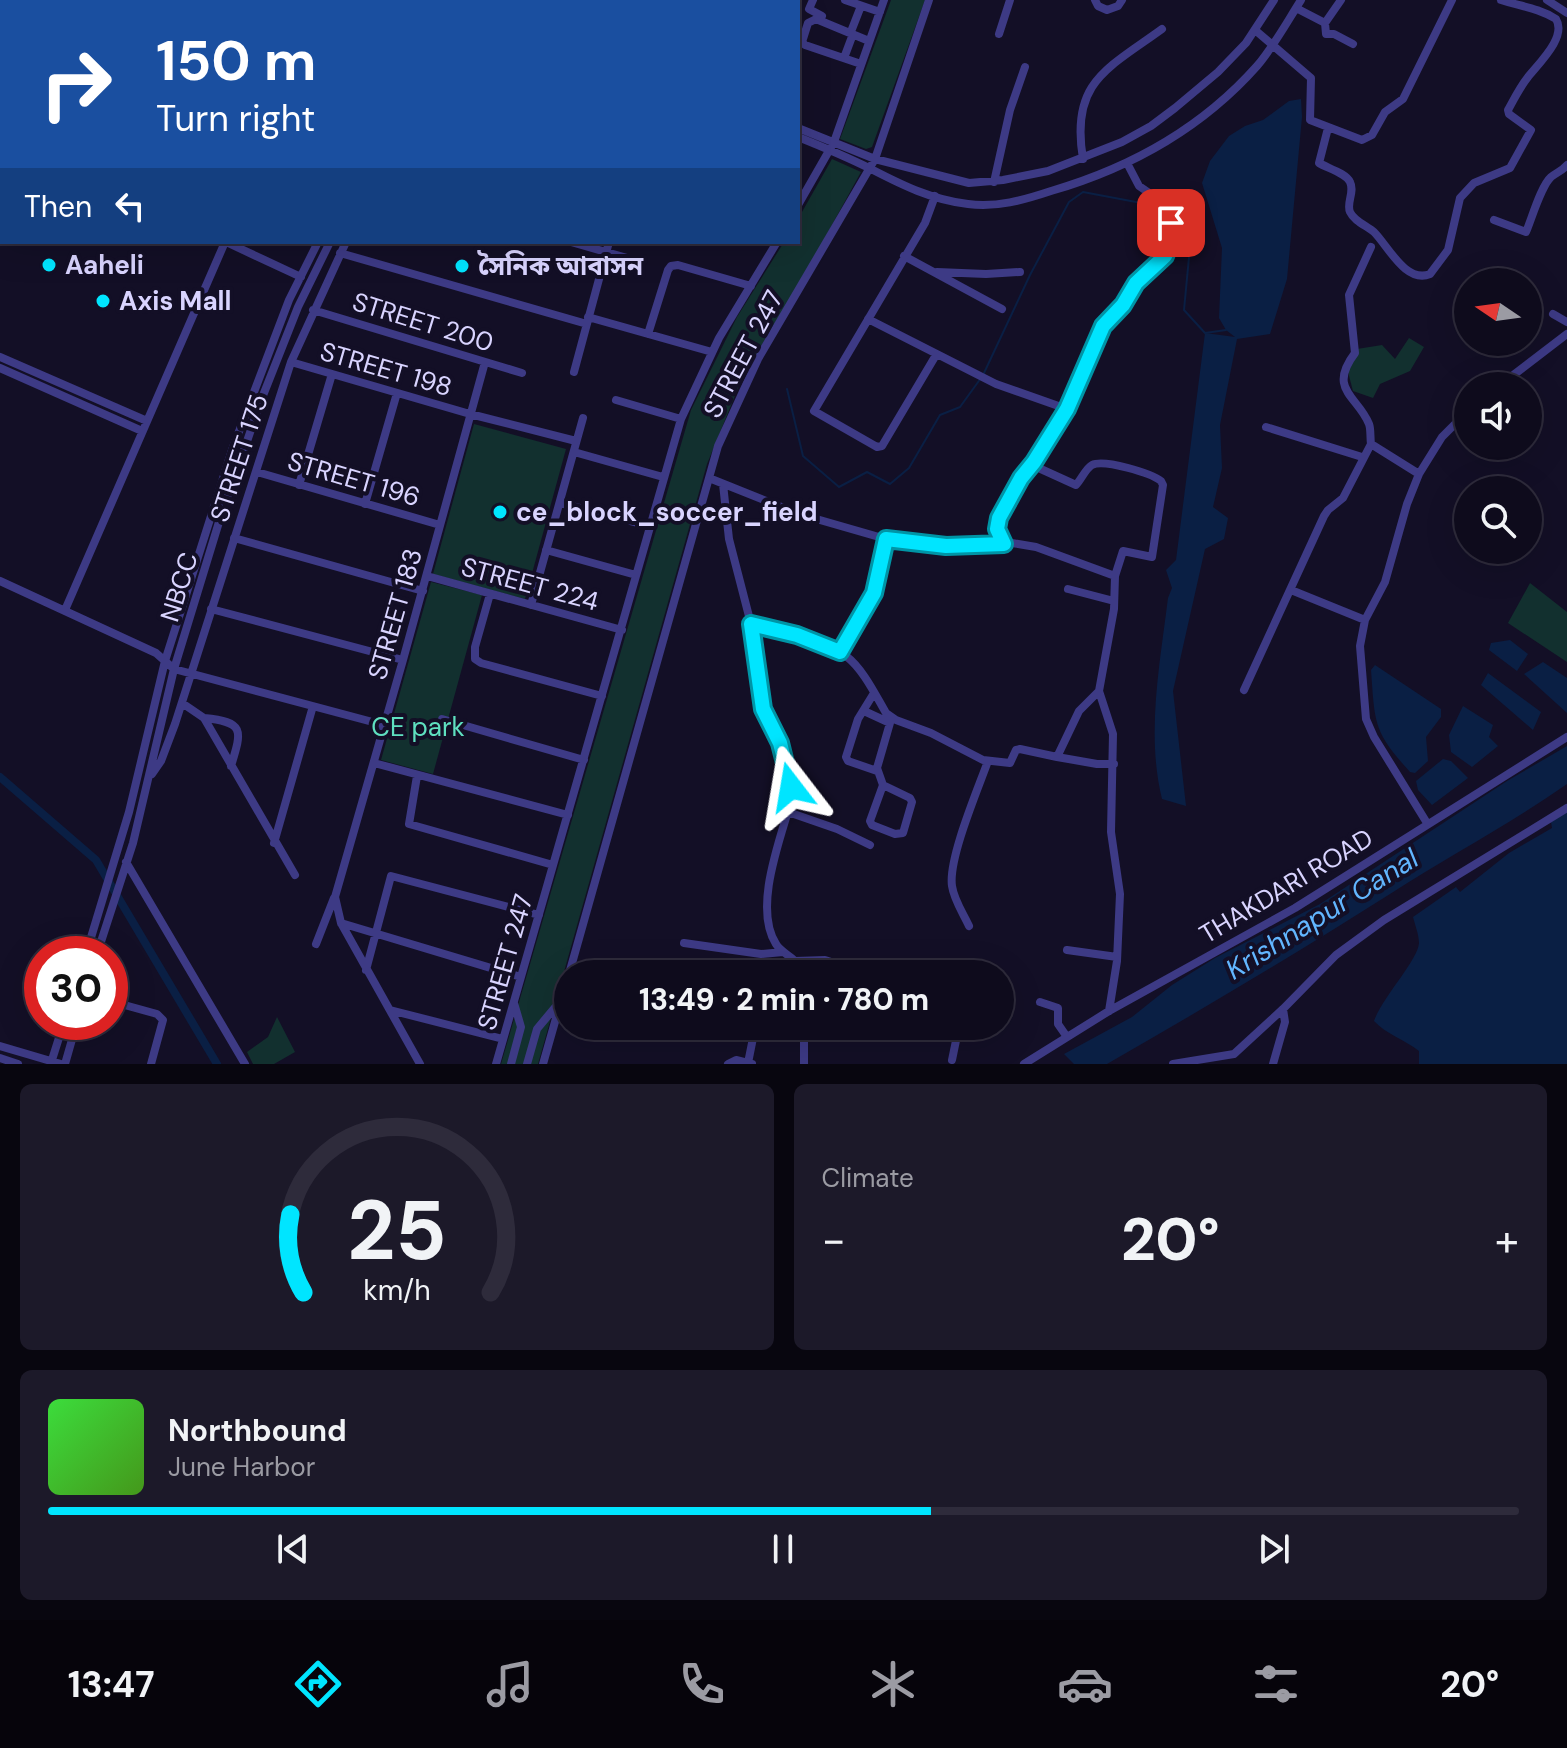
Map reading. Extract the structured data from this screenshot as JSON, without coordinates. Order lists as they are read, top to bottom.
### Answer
{
  "streets": {
    "street": [
      "STREET 200",
      "STREET 247",
      "STREET 198",
      "STREET 175",
      "STREET 196",
      "STREET 224",
      "NBCC",
      "STREET 183",
      "THAKDARI ROAD"
    ]
  },
  "crossings": [
    ["STREET 200", "STREET 175"],
    ["STREET 200", "STREET 183"],
    ["STREET 247", "STREET 224"],
    ["STREET 198", "STREET 175"],
    ["STREET 198", "STREET 183"],
    ["STREET 175", "STREET 196"],
    ["STREET 175", "NBCC"],
    ["STREET 196", "STREET 183"],
    ["STREET 224", "STREET 183"]
  ],
  "water": ["Krishnapur Canal"],
  "parks": ["CE park"],
  "places": [
    "Aaheli",
    "সৈনিক আবাসন",
    "Axis Mall",
    "ce_block_soccer_field"
  ],
  "north": "left",
  "page": {
    "turn": ["150 m", "Turn right"],
    "then": "Then",
    "limit": "30",
    "trip": "13:49 · 2 min · 780 m",
    "tile": "Climate",
    "heat": ["−", "20°", "+"],
    "song": ["Northbound", "June Harbor"],
    "tabs": ["13:47", "20°"],
    "gauge": ["25", "km/h"]
  }
}
